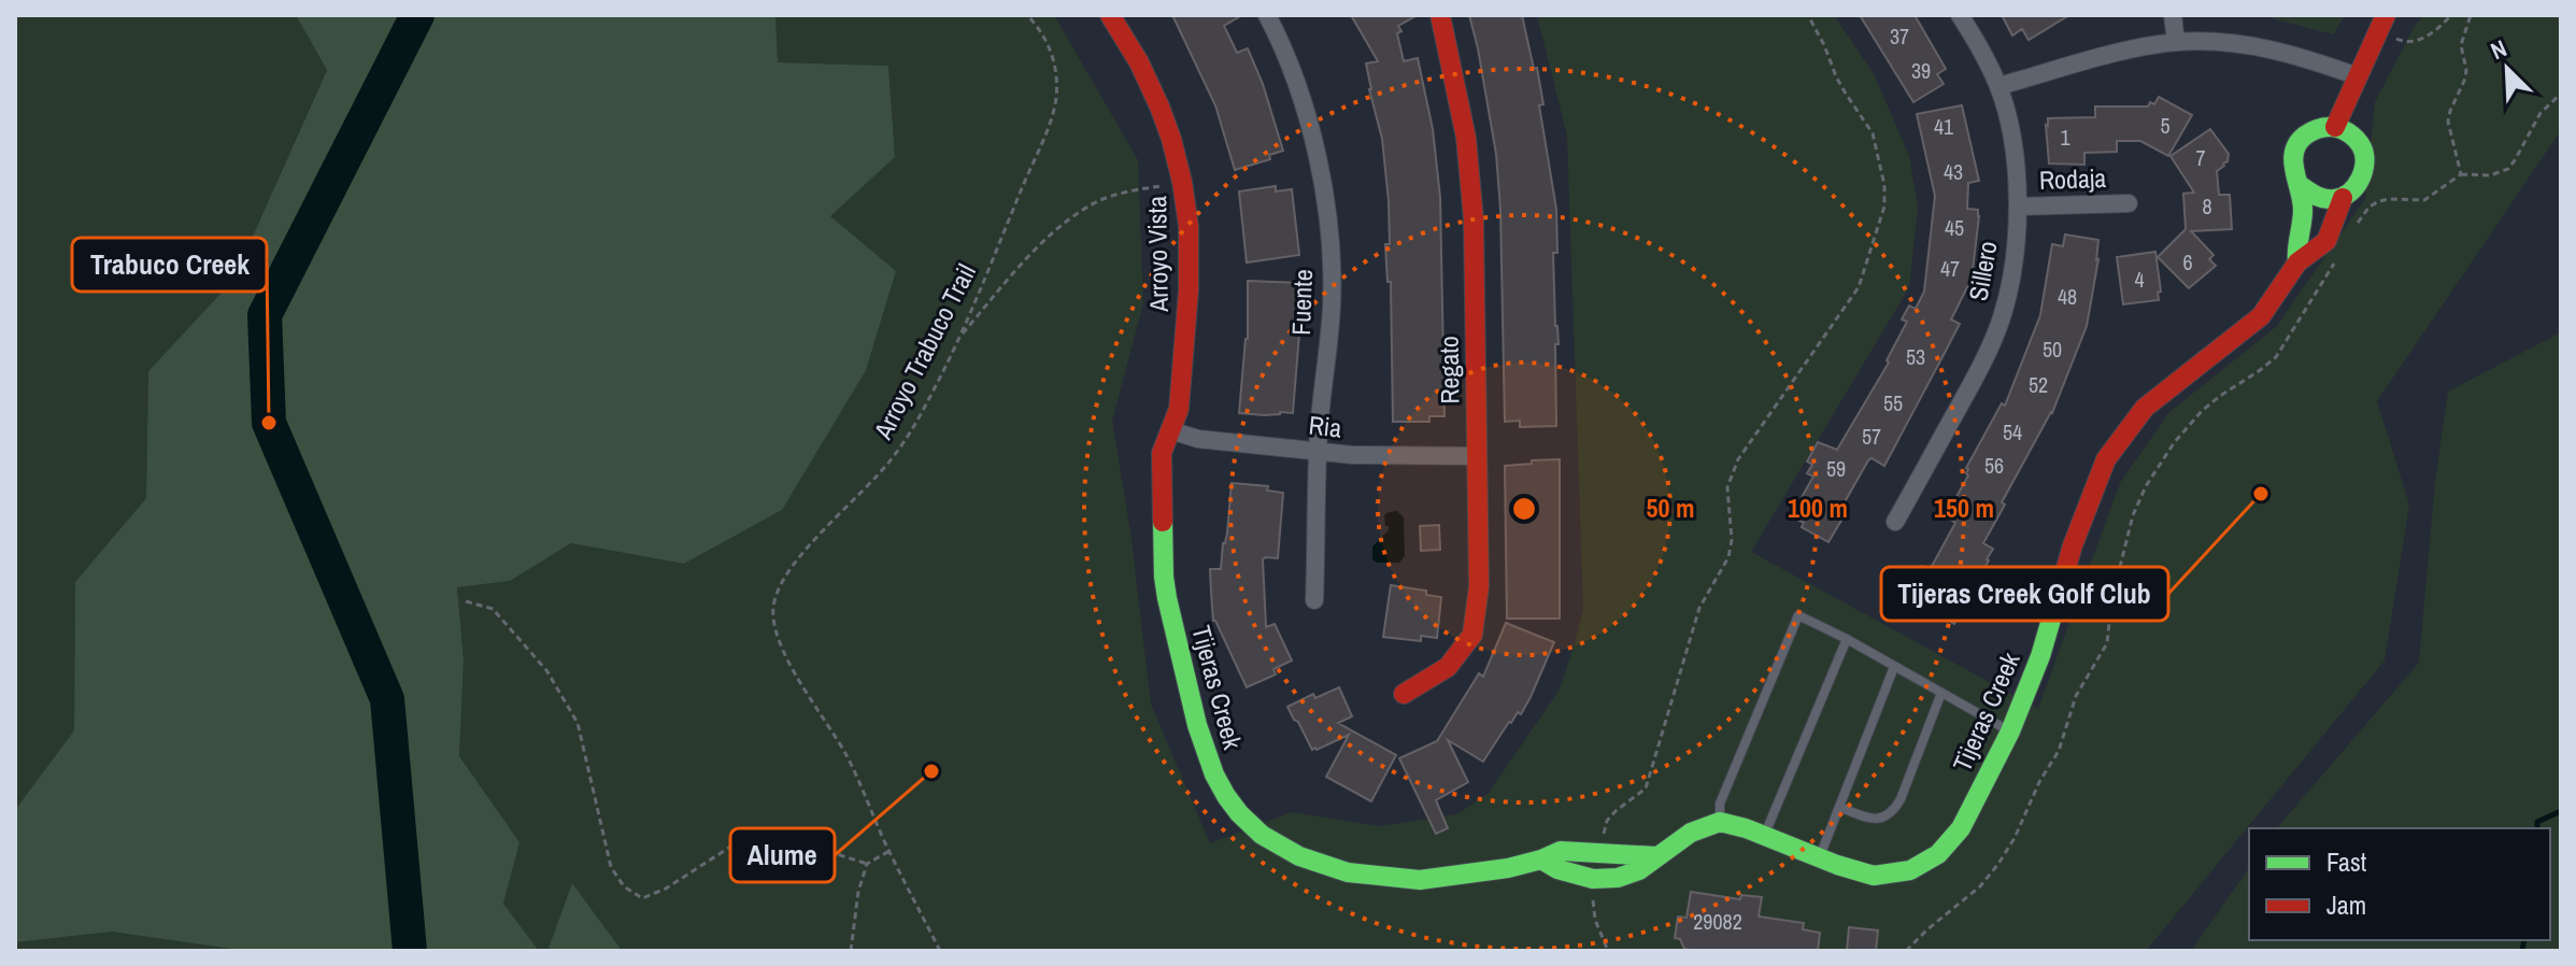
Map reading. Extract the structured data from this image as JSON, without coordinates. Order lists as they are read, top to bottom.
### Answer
{
  "streets": {
    "street": [
      "Rodaja",
      "Arroyo Vista",
      "Sillero",
      "Fuente",
      "Regato",
      "Ria",
      "Tijeras Creek"
    ],
    "path": ["Arroyo Trabuco Trail"]
  },
  "crossings": [
    ["Rodaja", "Sillero"],
    ["Arroyo Vista", "Ria"],
    ["Arroyo Vista", "Tijeras Creek"],
    ["Fuente", "Ria"],
    ["Regato", "Ria"]
  ],
  "places": ["Trabuco Creek", "Tijeras Creek Golf Club", "Alume"],
  "house_numbers": [
    "37",
    "39",
    "5",
    "41",
    "1",
    "7",
    "43",
    "8",
    "45",
    "6",
    "47",
    "4",
    "48",
    "50",
    "53",
    "52",
    "55",
    "54",
    "57",
    "56",
    "59",
    "29082"
  ],
  "legend": ["Fast", "Jam"],
  "north": "top left",
  "rings": ["50 m", "100 m", "150 m"]
}
